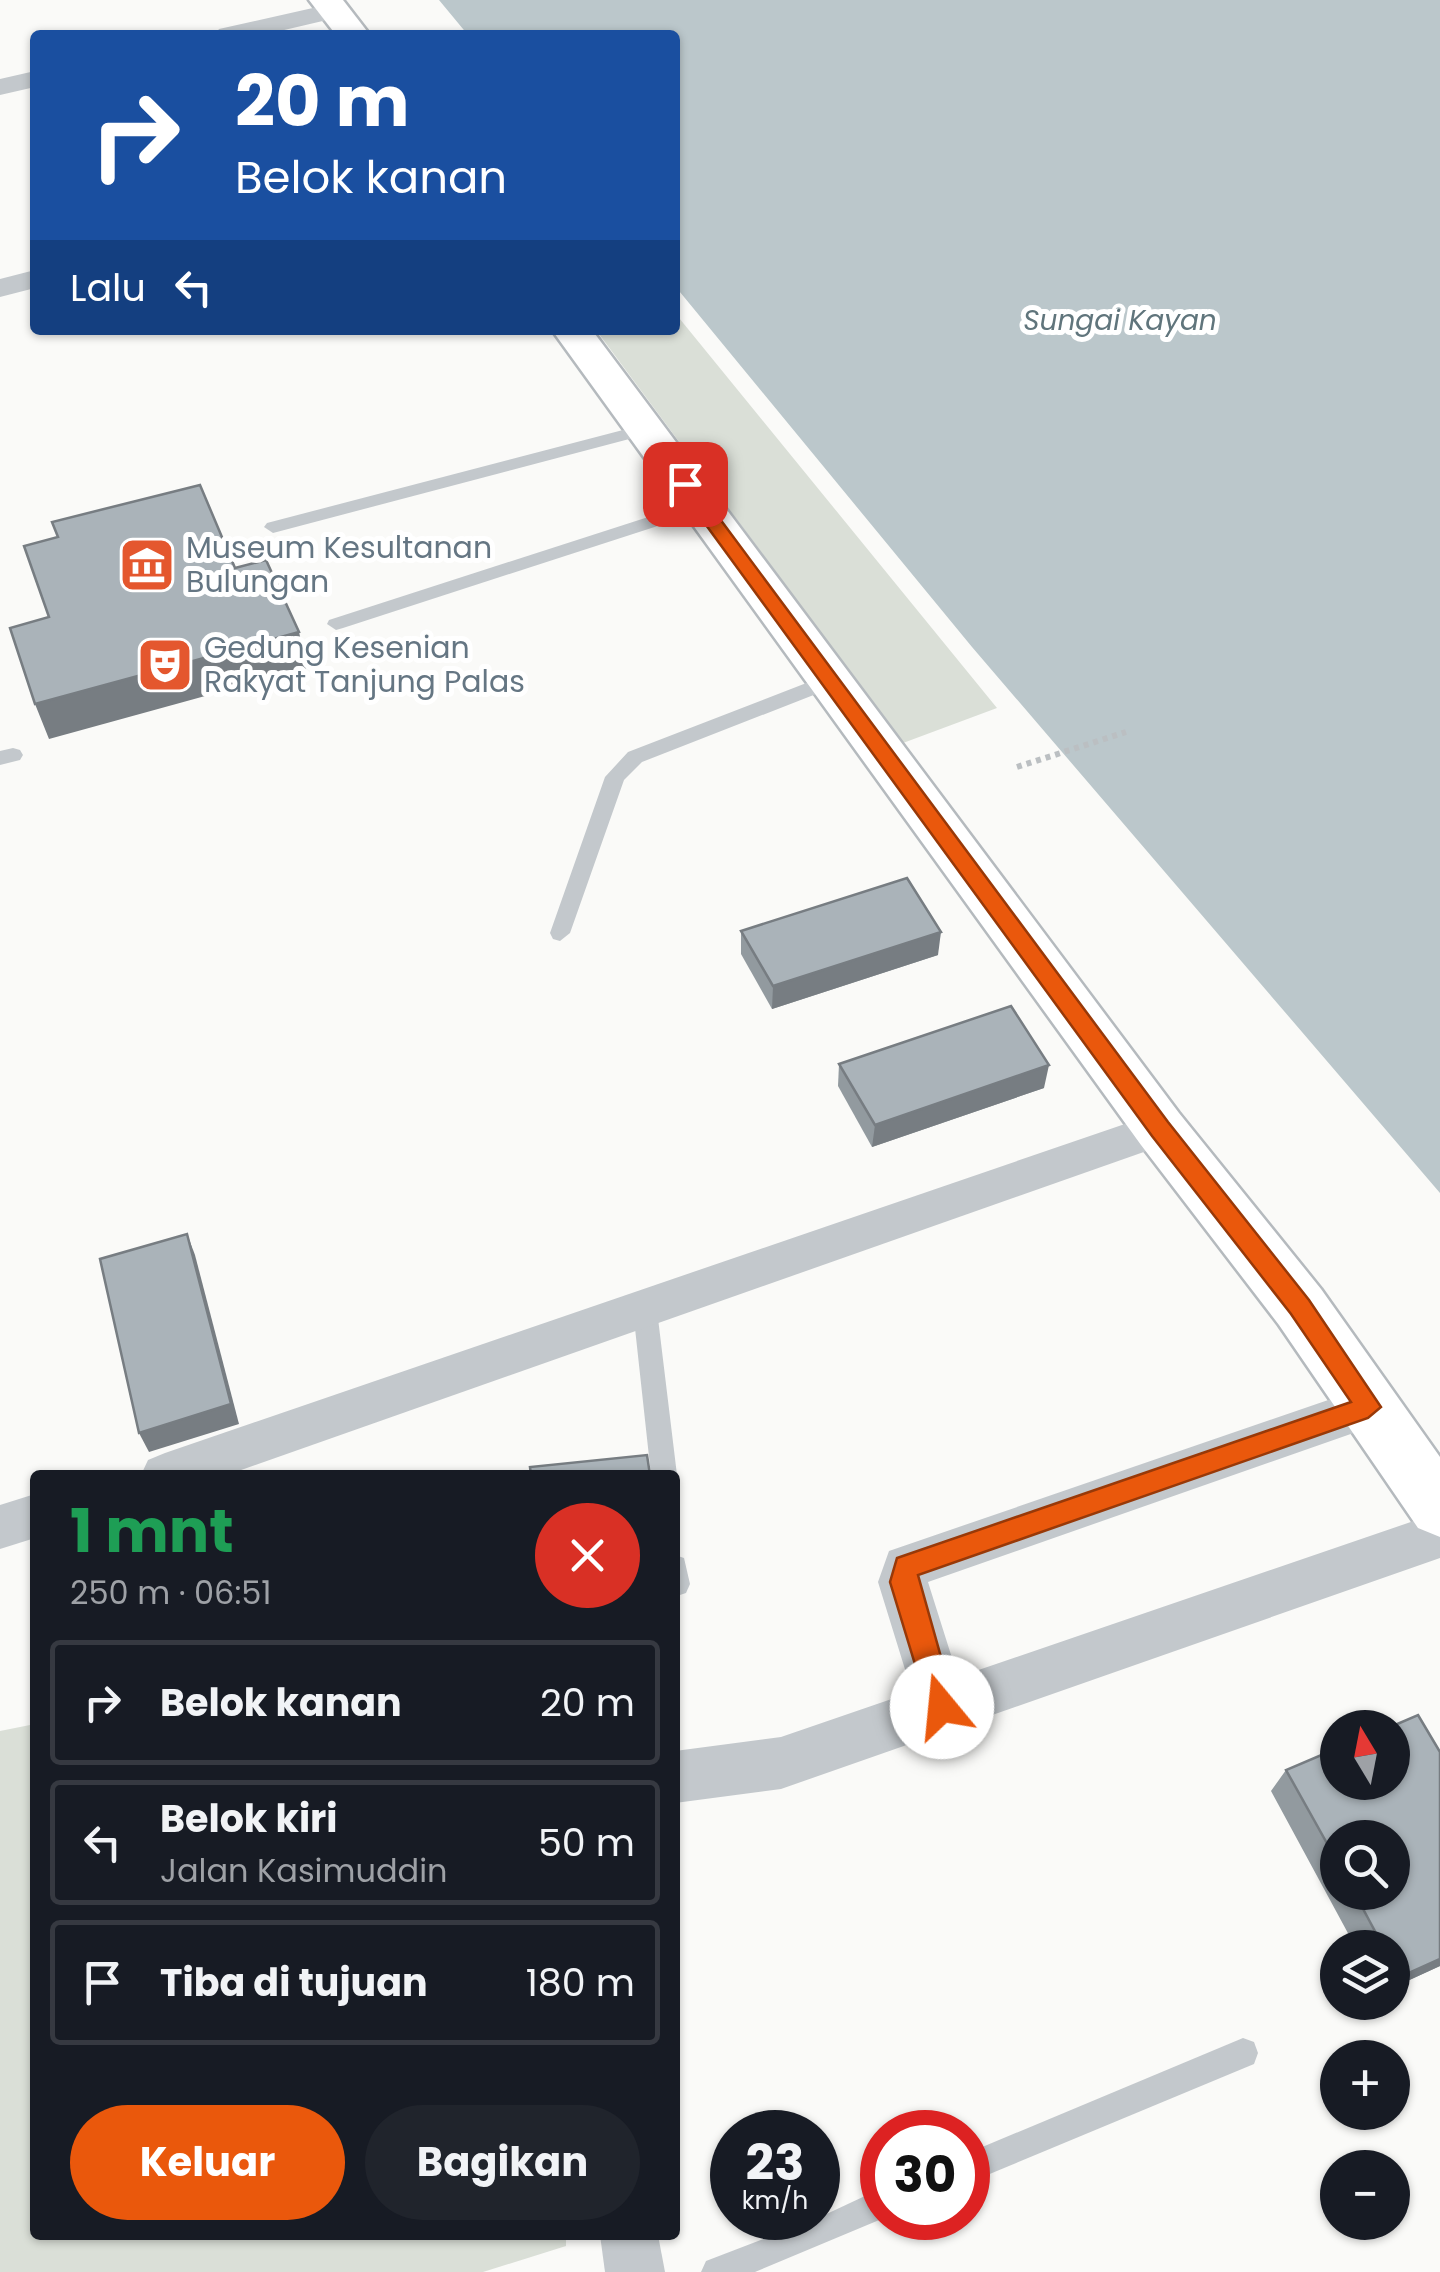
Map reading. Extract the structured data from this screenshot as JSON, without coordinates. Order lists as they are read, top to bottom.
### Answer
{
  "water": ["Sungai Kayan"],
  "places": {
    "museum": ["Museum Kesultanan Bulungan"],
    "theatre": ["Gedung Kesenian Rakyat Tanjung Palas"]
  },
  "north": "top",
  "page": {
    "turn": ["20 m", "Belok kanan"],
    "then": "Lalu",
    "heading": ["1 mnt", "250 m · 06:51"],
    "list": [
      {
        "name": "Belok kanan",
        "value": "20 m"
      },
      {
        "name": "Belok kiri",
        "note": "Jalan Kasimuddin",
        "value": "50 m"
      },
      {
        "name": "Tiba di tujuan",
        "value": "180 m"
      }
    ],
    "map_buttons": ["+", "−"],
    "buttons": ["Keluar", "Bagikan"],
    "speed": "23 km/h",
    "limit": "30"
  }
}
